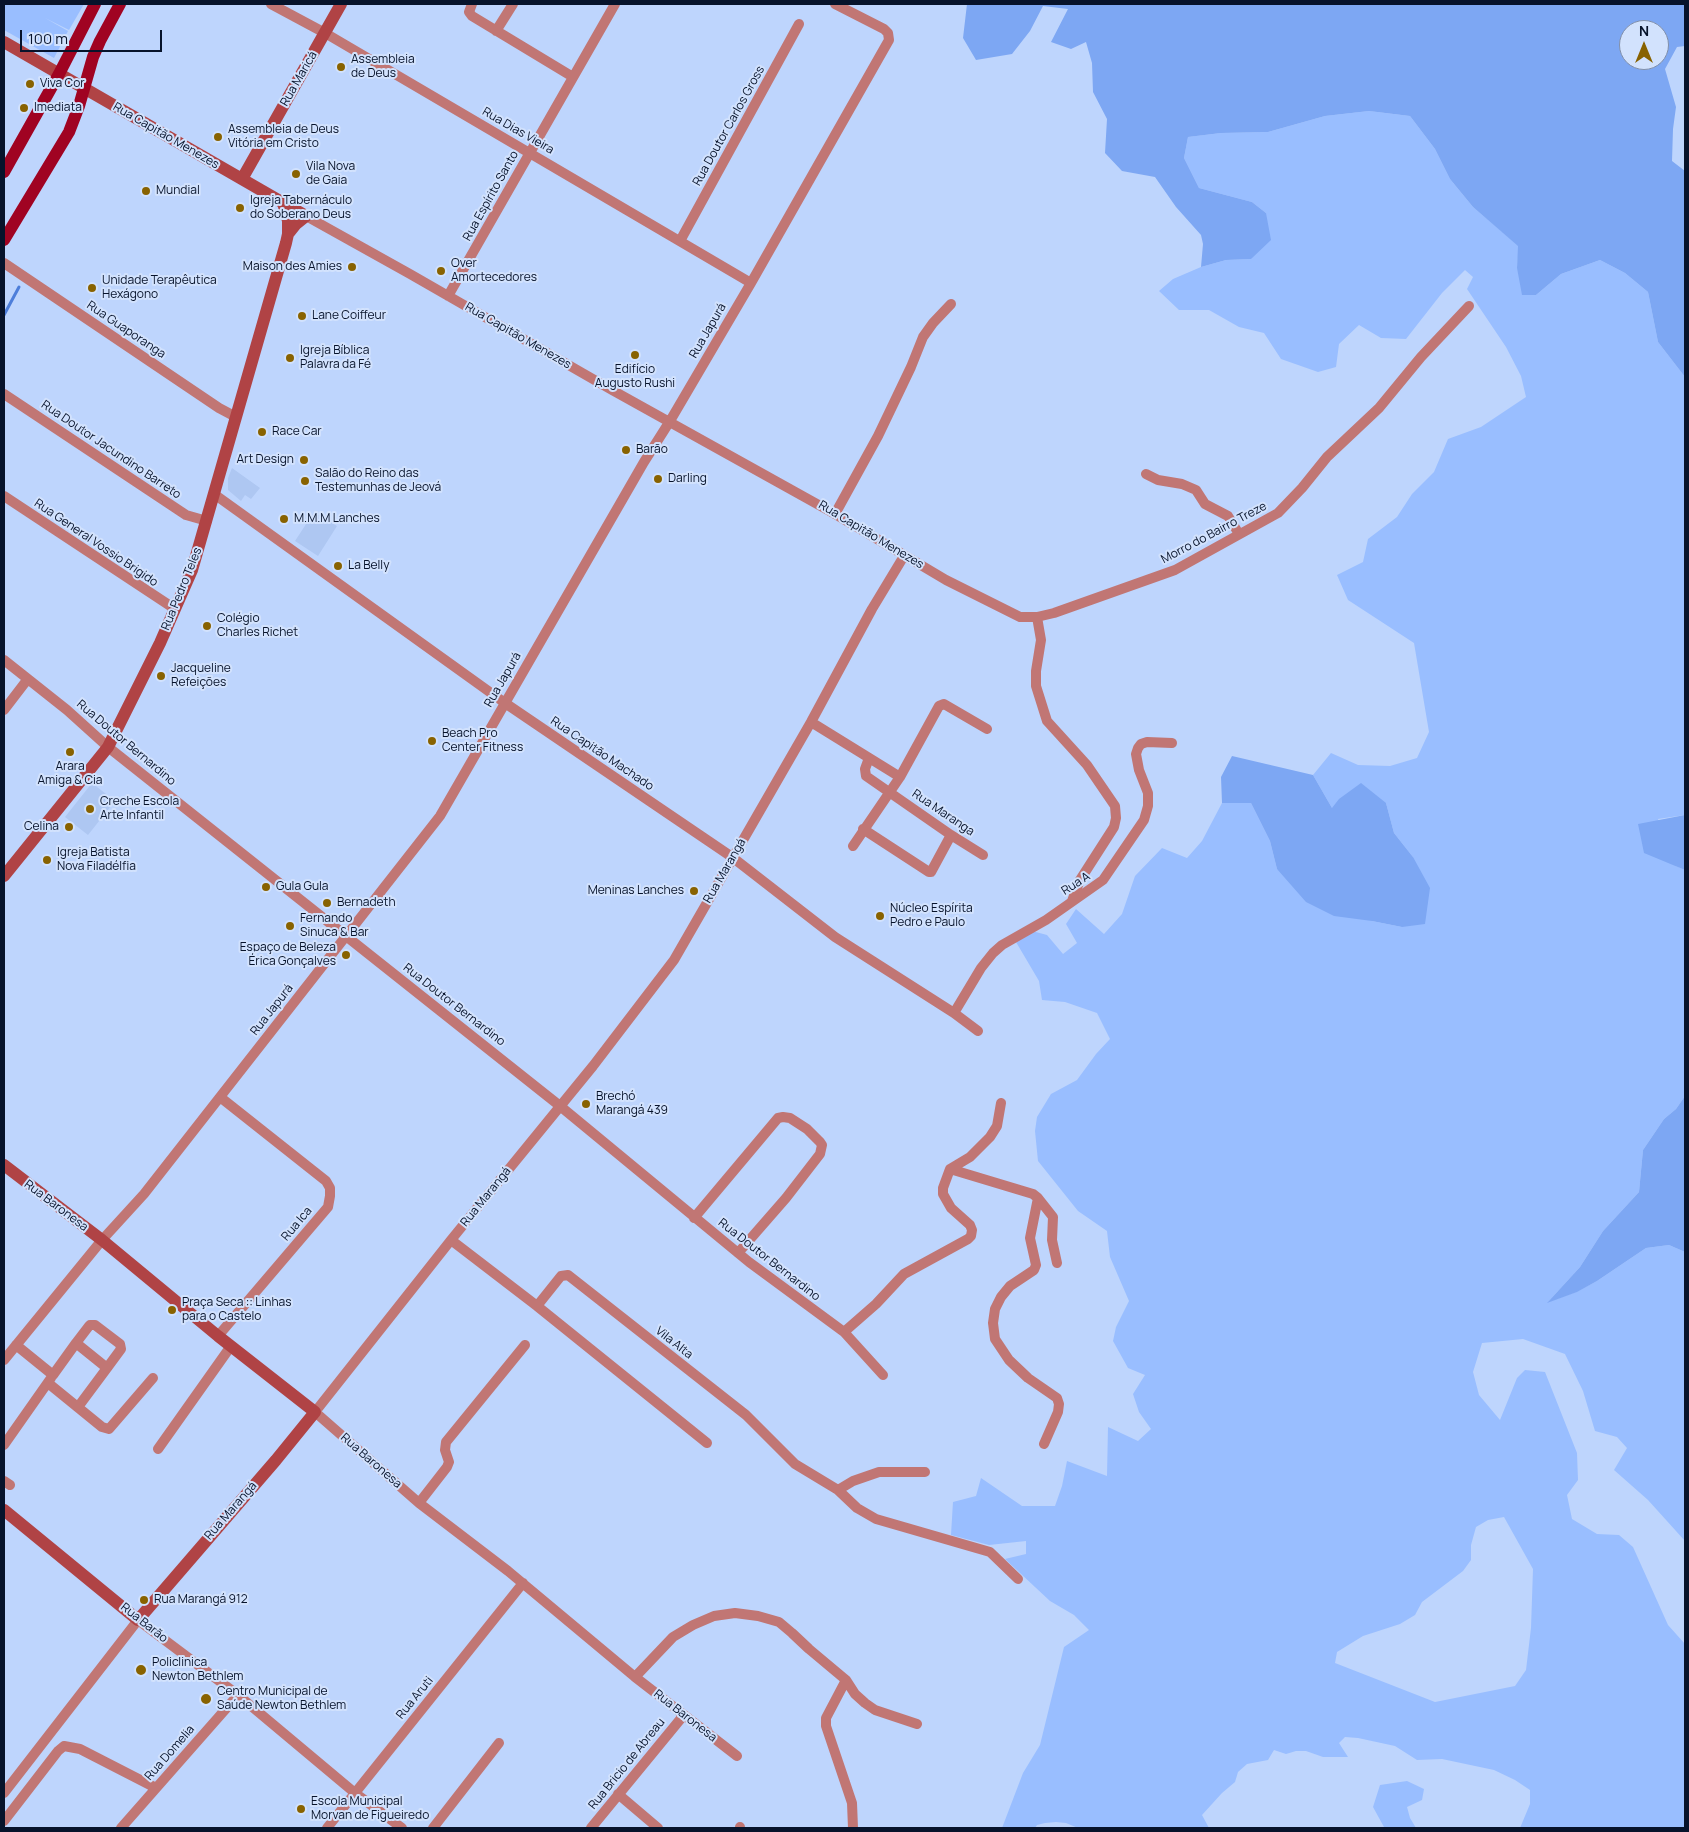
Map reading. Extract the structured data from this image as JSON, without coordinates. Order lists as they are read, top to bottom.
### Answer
{
  "streets": {
    "street": [
      "Rua Maricá",
      "Rua Doutor Carlos Gross",
      "Rua Dias Vieira",
      "Rua Capitão Menezes",
      "Rua Espírito Santo",
      "Rua Guaporanga",
      "Rua Japurá",
      "Rua Doutor Jacundino Barreto",
      "Morro do Bairro Treze",
      "Rua General Vossio Brigido",
      "Rua Pedro Teles",
      "Rua Doutor Bernardino",
      "Rua Capitão Machado",
      "Rua Maranga",
      "Rua Marangá",
      "Rua A",
      "Rua Baronesa",
      "Rua Ica",
      "Vila Alta",
      "Rua Barão",
      "Rua Aruti",
      "Rua Domelia",
      "Rua Bricio de Abreau"
    ]
  },
  "crossings": [
    ["Rua Maricá", "Rua Dias Vieira"],
    ["Rua Maricá", "Rua Capitão Menezes"],
    ["Rua Doutor Carlos Gross", "Rua Dias Vieira"],
    ["Rua Dias Vieira", "Rua Espírito Santo"],
    ["Rua Dias Vieira", "Rua Japurá"],
    ["Rua Capitão Menezes", "Rua Espírito Santo"],
    ["Rua Capitão Menezes", "Rua Japurá"],
    ["Rua Capitão Menezes", "Morro do Bairro Treze"],
    ["Rua Capitão Menezes", "Rua Pedro Teles"],
    ["Rua Capitão Menezes", "Rua Marangá"],
    ["Rua Guaporanga", "Rua Pedro Teles"],
    ["Rua Japurá", "Rua Doutor Bernardino"],
    ["Rua Japurá", "Rua Capitão Machado"],
    ["Rua Japurá", "Rua Baronesa"],
    ["Rua Japurá", "Rua Ica"],
    ["Rua Doutor Jacundino Barreto", "Rua Pedro Teles"],
    ["Rua General Vossio Brigido", "Rua Pedro Teles"],
    ["Rua Pedro Teles", "Rua Doutor Bernardino"],
    ["Rua Pedro Teles", "Rua Capitão Machado"],
    ["Rua Doutor Bernardino", "Rua Marangá"],
    ["Rua Capitão Machado", "Rua Marangá"],
    ["Rua Capitão Machado", "Rua A"],
    ["Rua Marangá", "Rua Baronesa"],
    ["Rua Marangá", "Rua Barão"],
    ["Rua Baronesa", "Rua Ica"],
    ["Rua Baronesa", "Rua Aruti"],
    ["Rua Baronesa", "Rua Bricio de Abreau"],
    ["Rua Barão", "Rua Aruti"],
    ["Rua Barão", "Rua Domelia"]
  ],
  "places": [
    "Assembleia de Deus",
    "Viva Cor",
    "Imediata",
    "Assembleia de Deus Vitória em Cristo",
    "Vila Nova de Gaia",
    "Mundial",
    "Igreja Tabernáculo do Soberano Deus",
    "Maison des Amies",
    "Over Amortecedores",
    "Unidade Terapêutica Hexágono",
    "Lane Coiffeur",
    "Edifício Augusto Rushi",
    "Igreja Bíblica Palavra da Fé",
    "Race Car",
    "Barão",
    "Art Design",
    "Darling",
    "Salão do Reino das Testemunhas de Jeová",
    "M.M.M Lanches",
    "La Belly",
    "Colégio Charles Richet",
    "Jacqueline Refeições",
    "Beach Pro Center Fitness",
    "Arara Amiga & Cia",
    "Creche Escola Arte Infantil",
    "Celina",
    "Igreja Batista Nova Filadélfia",
    "Gula Gula",
    "Meninas Lanches",
    "Bernadeth",
    "Núcleo Espírita Pedro e Paulo",
    "Fernando Sinuca & Bar",
    "Espaço de Beleza Érica Gonçalves",
    "Brechó Marangá 439",
    "Praça Seca :: Linhas para o Castelo",
    "Rua Marangá 912",
    "Policlinica Newton Bethlem",
    "Centro Municipal de Saúde Newton Bethlem",
    "Escola Municipal Morvan de Figueiredo"
  ],
  "scale_bar": "100 m",
  "north": "top"
}
